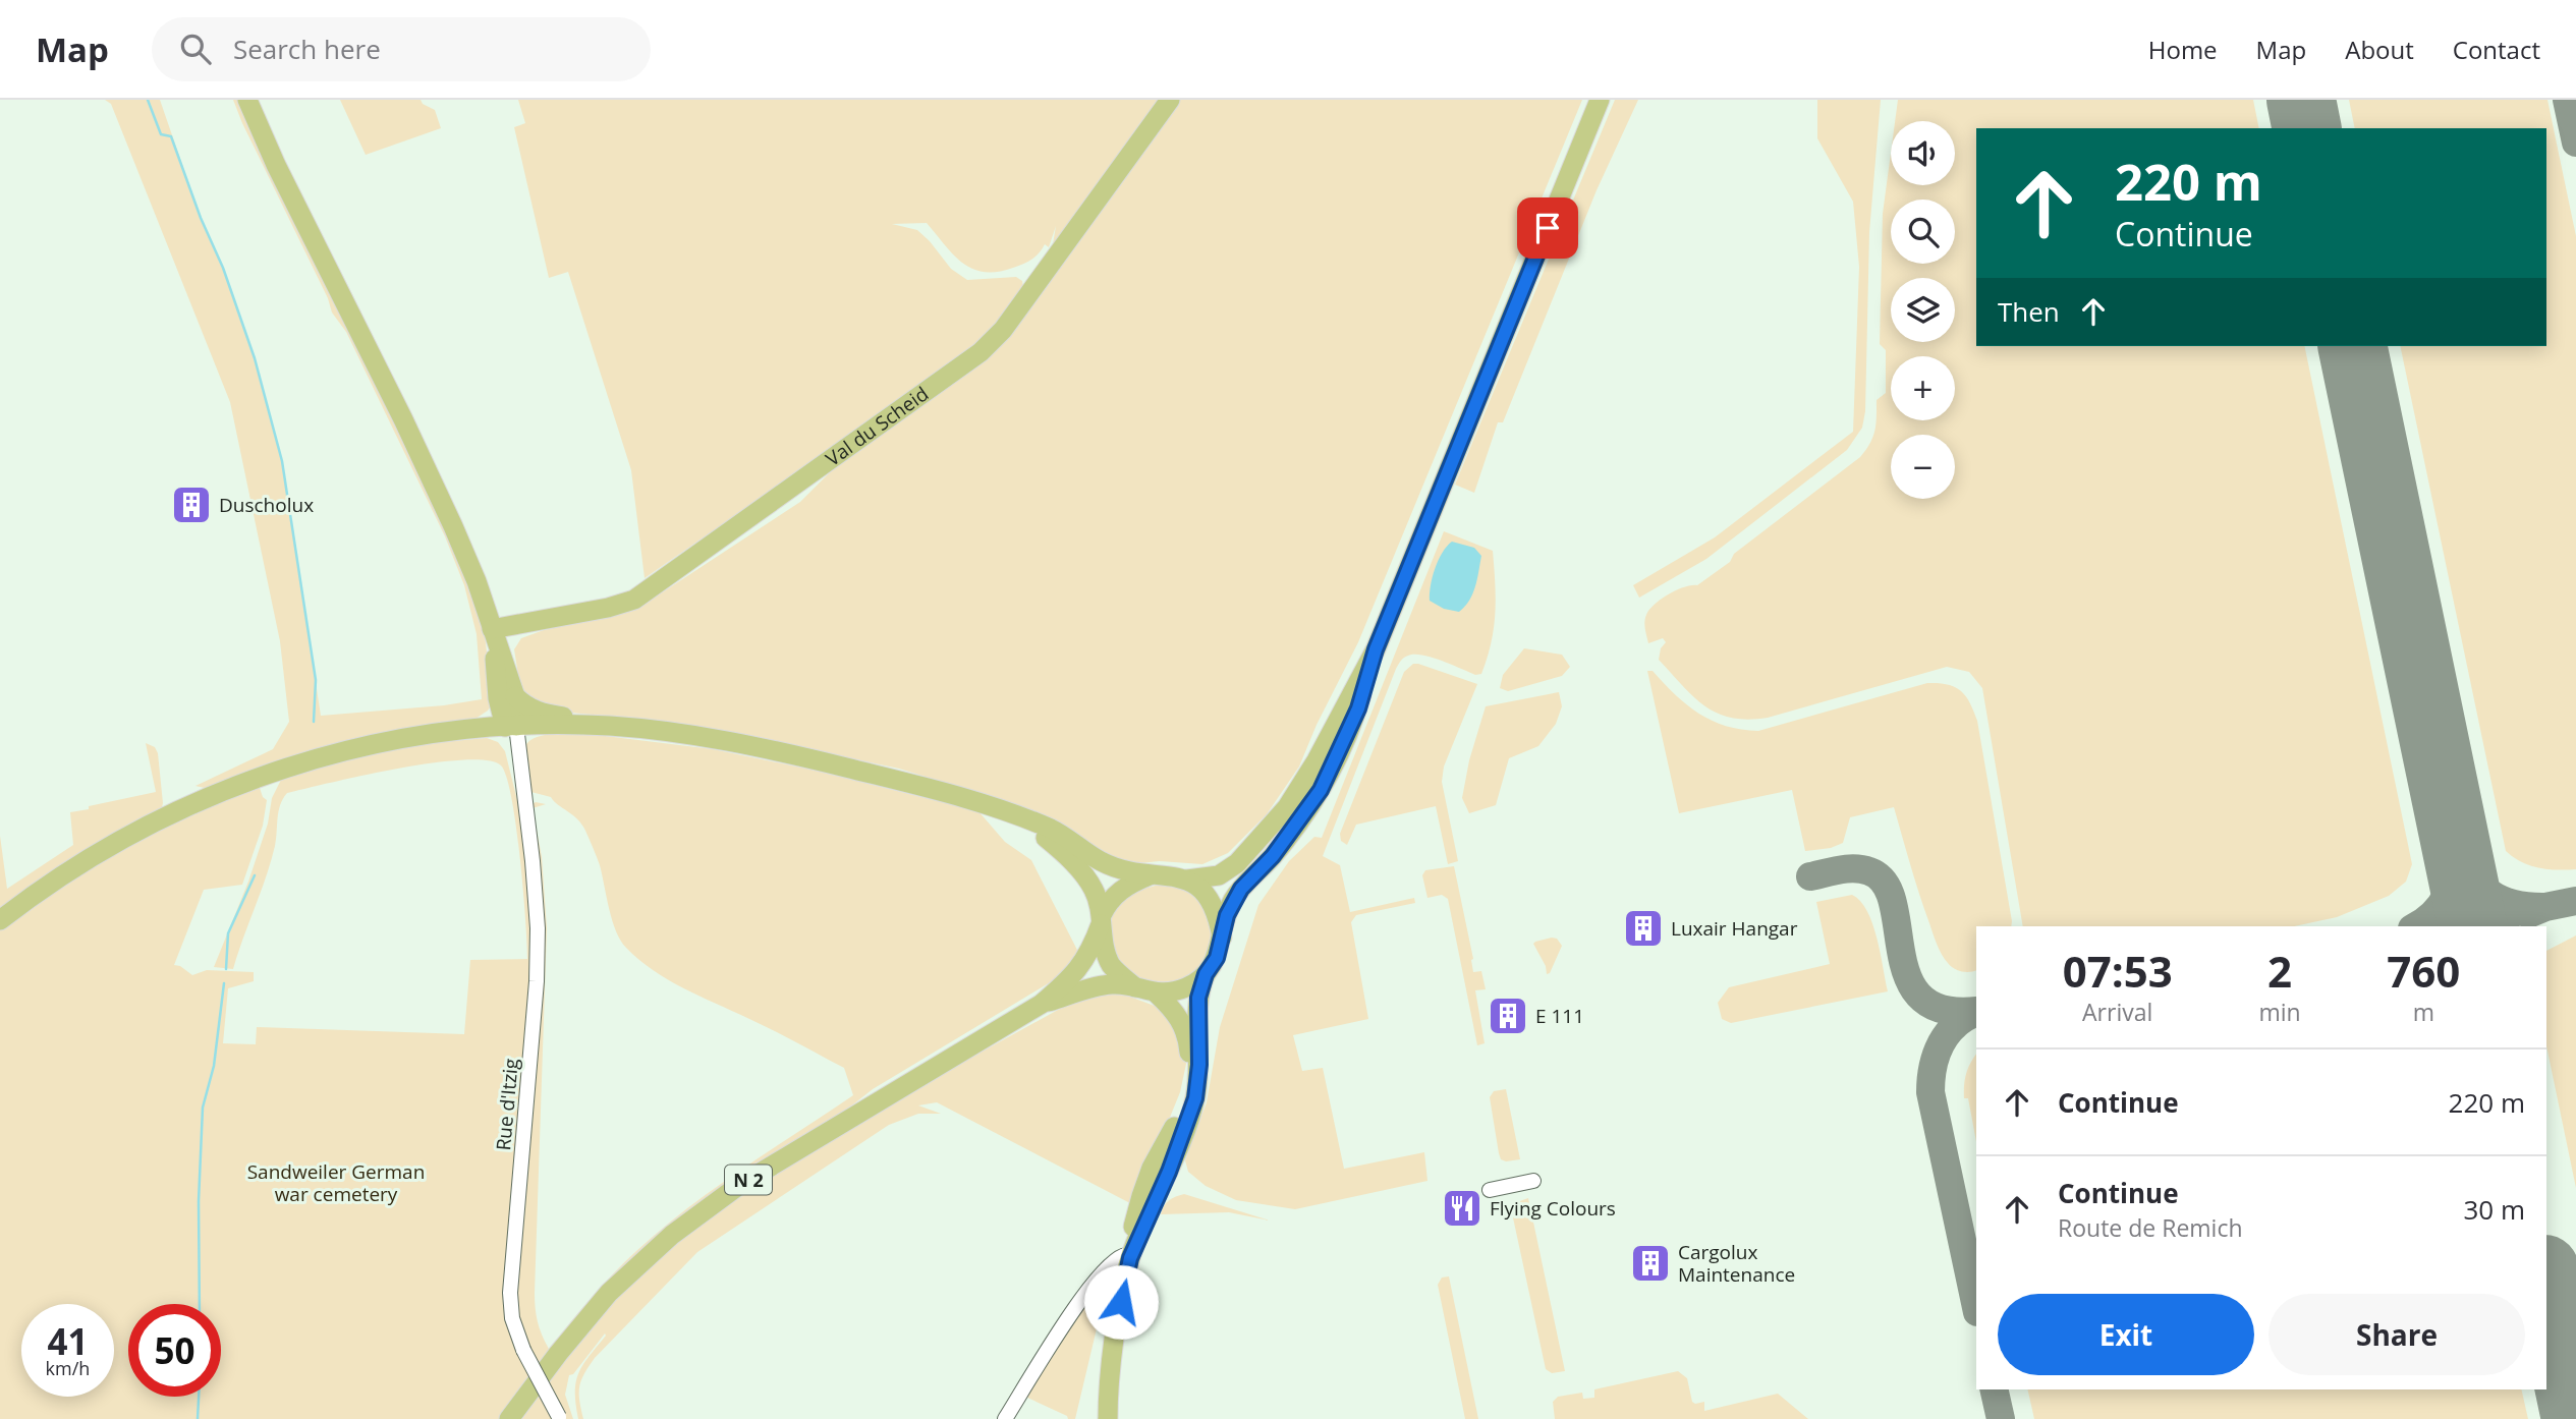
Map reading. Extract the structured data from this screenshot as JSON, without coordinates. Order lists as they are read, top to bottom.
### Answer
{
  "streets": {
    "main road": ["Val du Scheid", "N 2"],
    "street": ["Rue d'Itzig"]
  },
  "parks": ["Sandweiler German war cemetery"],
  "places": {
    "building": [
      "Duscholux",
      "Luxair Hangar",
      "E 111",
      "Cargolux Maintenance"
    ],
    "restaurant": ["Flying Colours"]
  },
  "page": {
    "header": "Map",
    "search": "Search here",
    "nav": [
      "Home",
      "Map",
      "About",
      "Contact"
    ],
    "map_buttons": ["+", "−"],
    "turn": ["220 m", "Continue"],
    "then": "Then",
    "eta": [
      "07:53",
      "Arrival",
      "2",
      "min",
      "760",
      "m"
    ],
    "list": [
      {
        "name": "Continue",
        "value": "220 m"
      },
      {
        "name": "Continue",
        "note": "Route de Remich",
        "value": "30 m"
      }
    ],
    "buttons": ["Exit", "Share"],
    "speed": "41 km/h",
    "limit": "50"
  }
}
